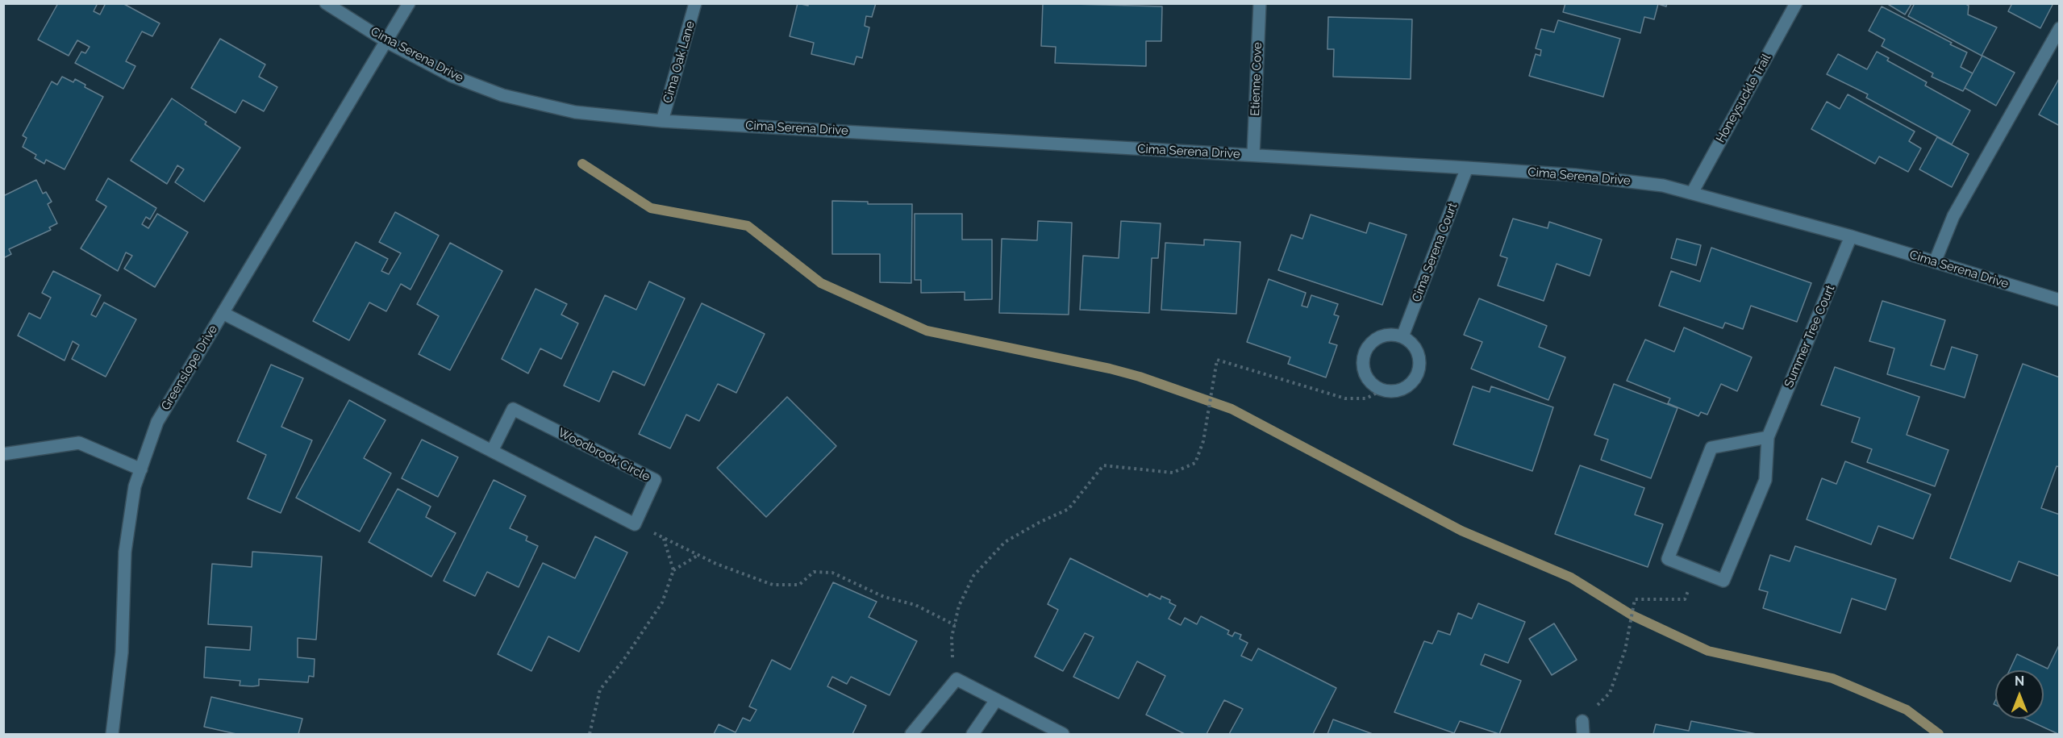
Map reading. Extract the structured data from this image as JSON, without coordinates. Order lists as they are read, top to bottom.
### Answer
{
  "streets": {
    "street": [
      "Cima Serena Drive",
      "Cima Oak Lane",
      "Etienne Cove",
      "Honeysuckle Trail",
      "Cima Serena Court",
      "Summer Tree Court",
      "Greenslope Drive",
      "Woodbrook Circle"
    ]
  },
  "crossings": [
    ["Cima Serena Drive", "Cima Oak Lane"],
    ["Cima Serena Drive", "Etienne Cove"],
    ["Cima Serena Drive", "Honeysuckle Trail"],
    ["Cima Serena Drive", "Cima Serena Court"],
    ["Cima Serena Drive", "Summer Tree Court"],
    ["Cima Serena Drive", "Greenslope Drive"]
  ],
  "north": "top"
}
